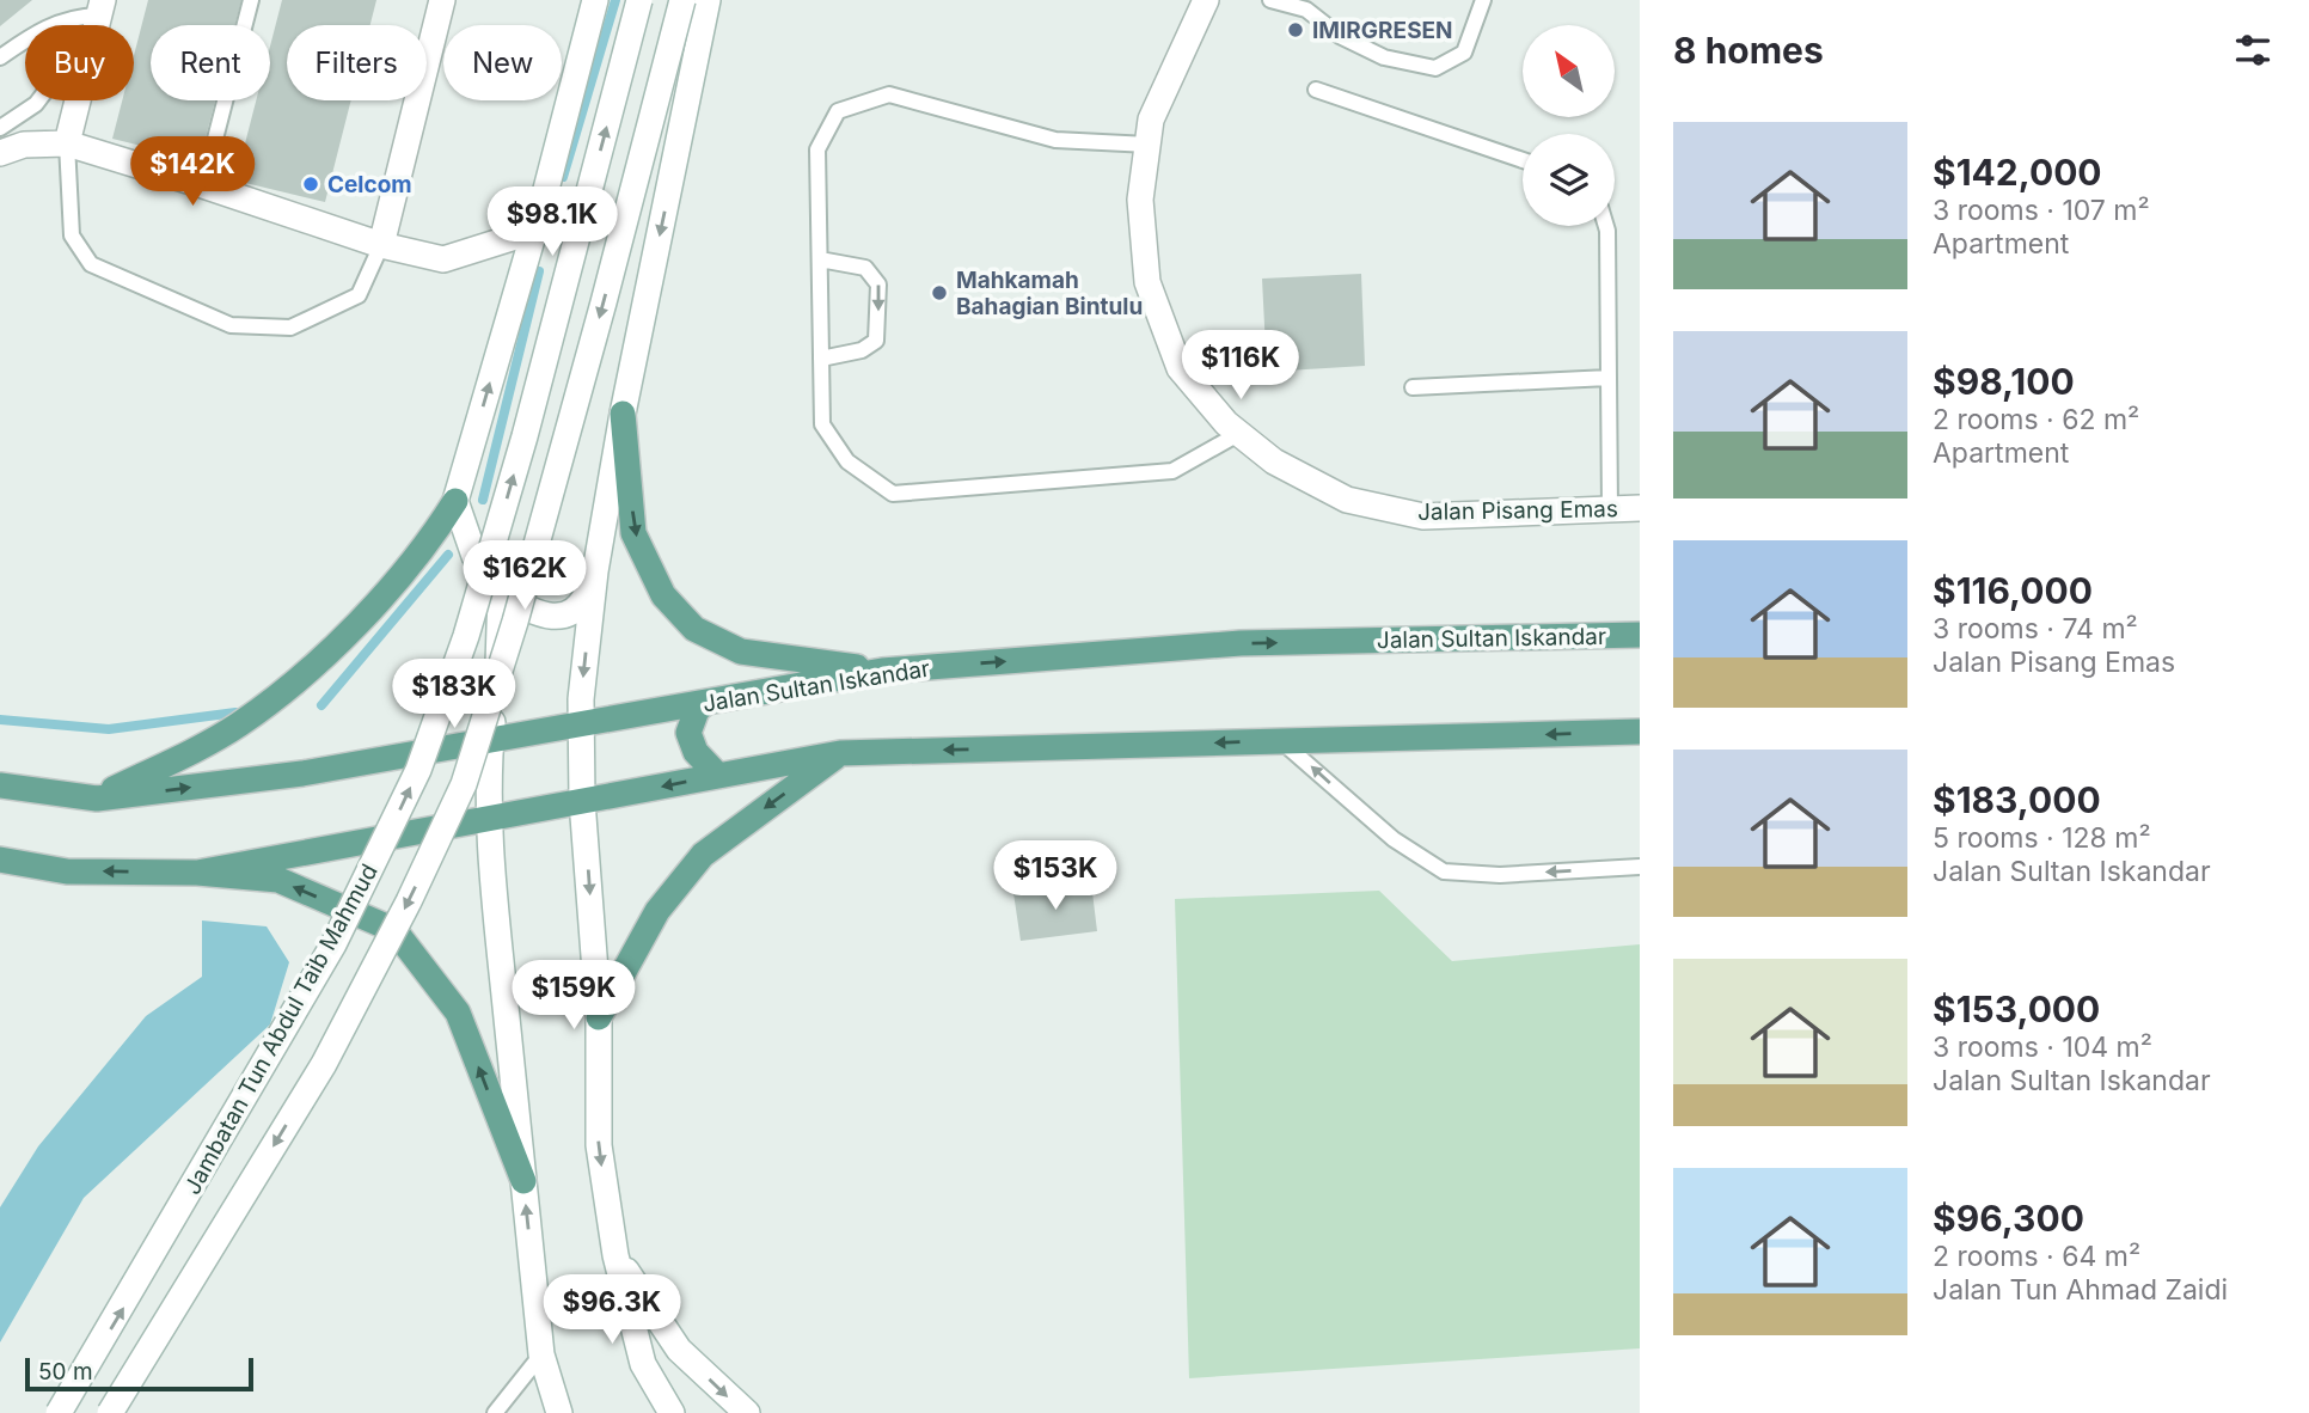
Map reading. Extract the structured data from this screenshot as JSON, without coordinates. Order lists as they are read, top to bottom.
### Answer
{
  "streets": {
    "main road": ["Jalan Pisang Emas", "Jalan Sultan Iskandar", "Jambatan Tun Abdul Taib Mahmud"]
  },
  "places": ["IMIRGRESEN", "Celcom", "Mahkamah Bahagian Bintulu"],
  "scale_bar": "50 m",
  "north": "top left",
  "page": {
    "heading": "8 homes",
    "chip": [
      "Buy",
      "Rent",
      "Filters",
      "New"
    ],
    "list": [
      {
        "name": "$142,000",
        "note": "3 rooms · 107 m² · Apartment"
      },
      {
        "name": "$98,100",
        "note": "2 rooms · 62 m² · Apartment"
      },
      {
        "name": "$116,000",
        "note": "3 rooms · 74 m² · Jalan Pisang Emas"
      },
      {
        "name": "$183,000",
        "note": "5 rooms · 128 m² · Jalan Sultan Iskandar"
      },
      {
        "name": "$153,000",
        "note": "3 rooms · 104 m² · Jalan Sultan Iskandar"
      },
      {
        "name": "$96,300",
        "note": "2 rooms · 64 m² · Jalan Tun Ahmad Zaidi"
      }
    ],
    "price": [
      "$142K",
      "$98.1K",
      "$116K",
      "$162K",
      "$183K",
      "$153K",
      "$159K",
      "$96.3K"
    ],
    "scale": "50 m"
  }
}
